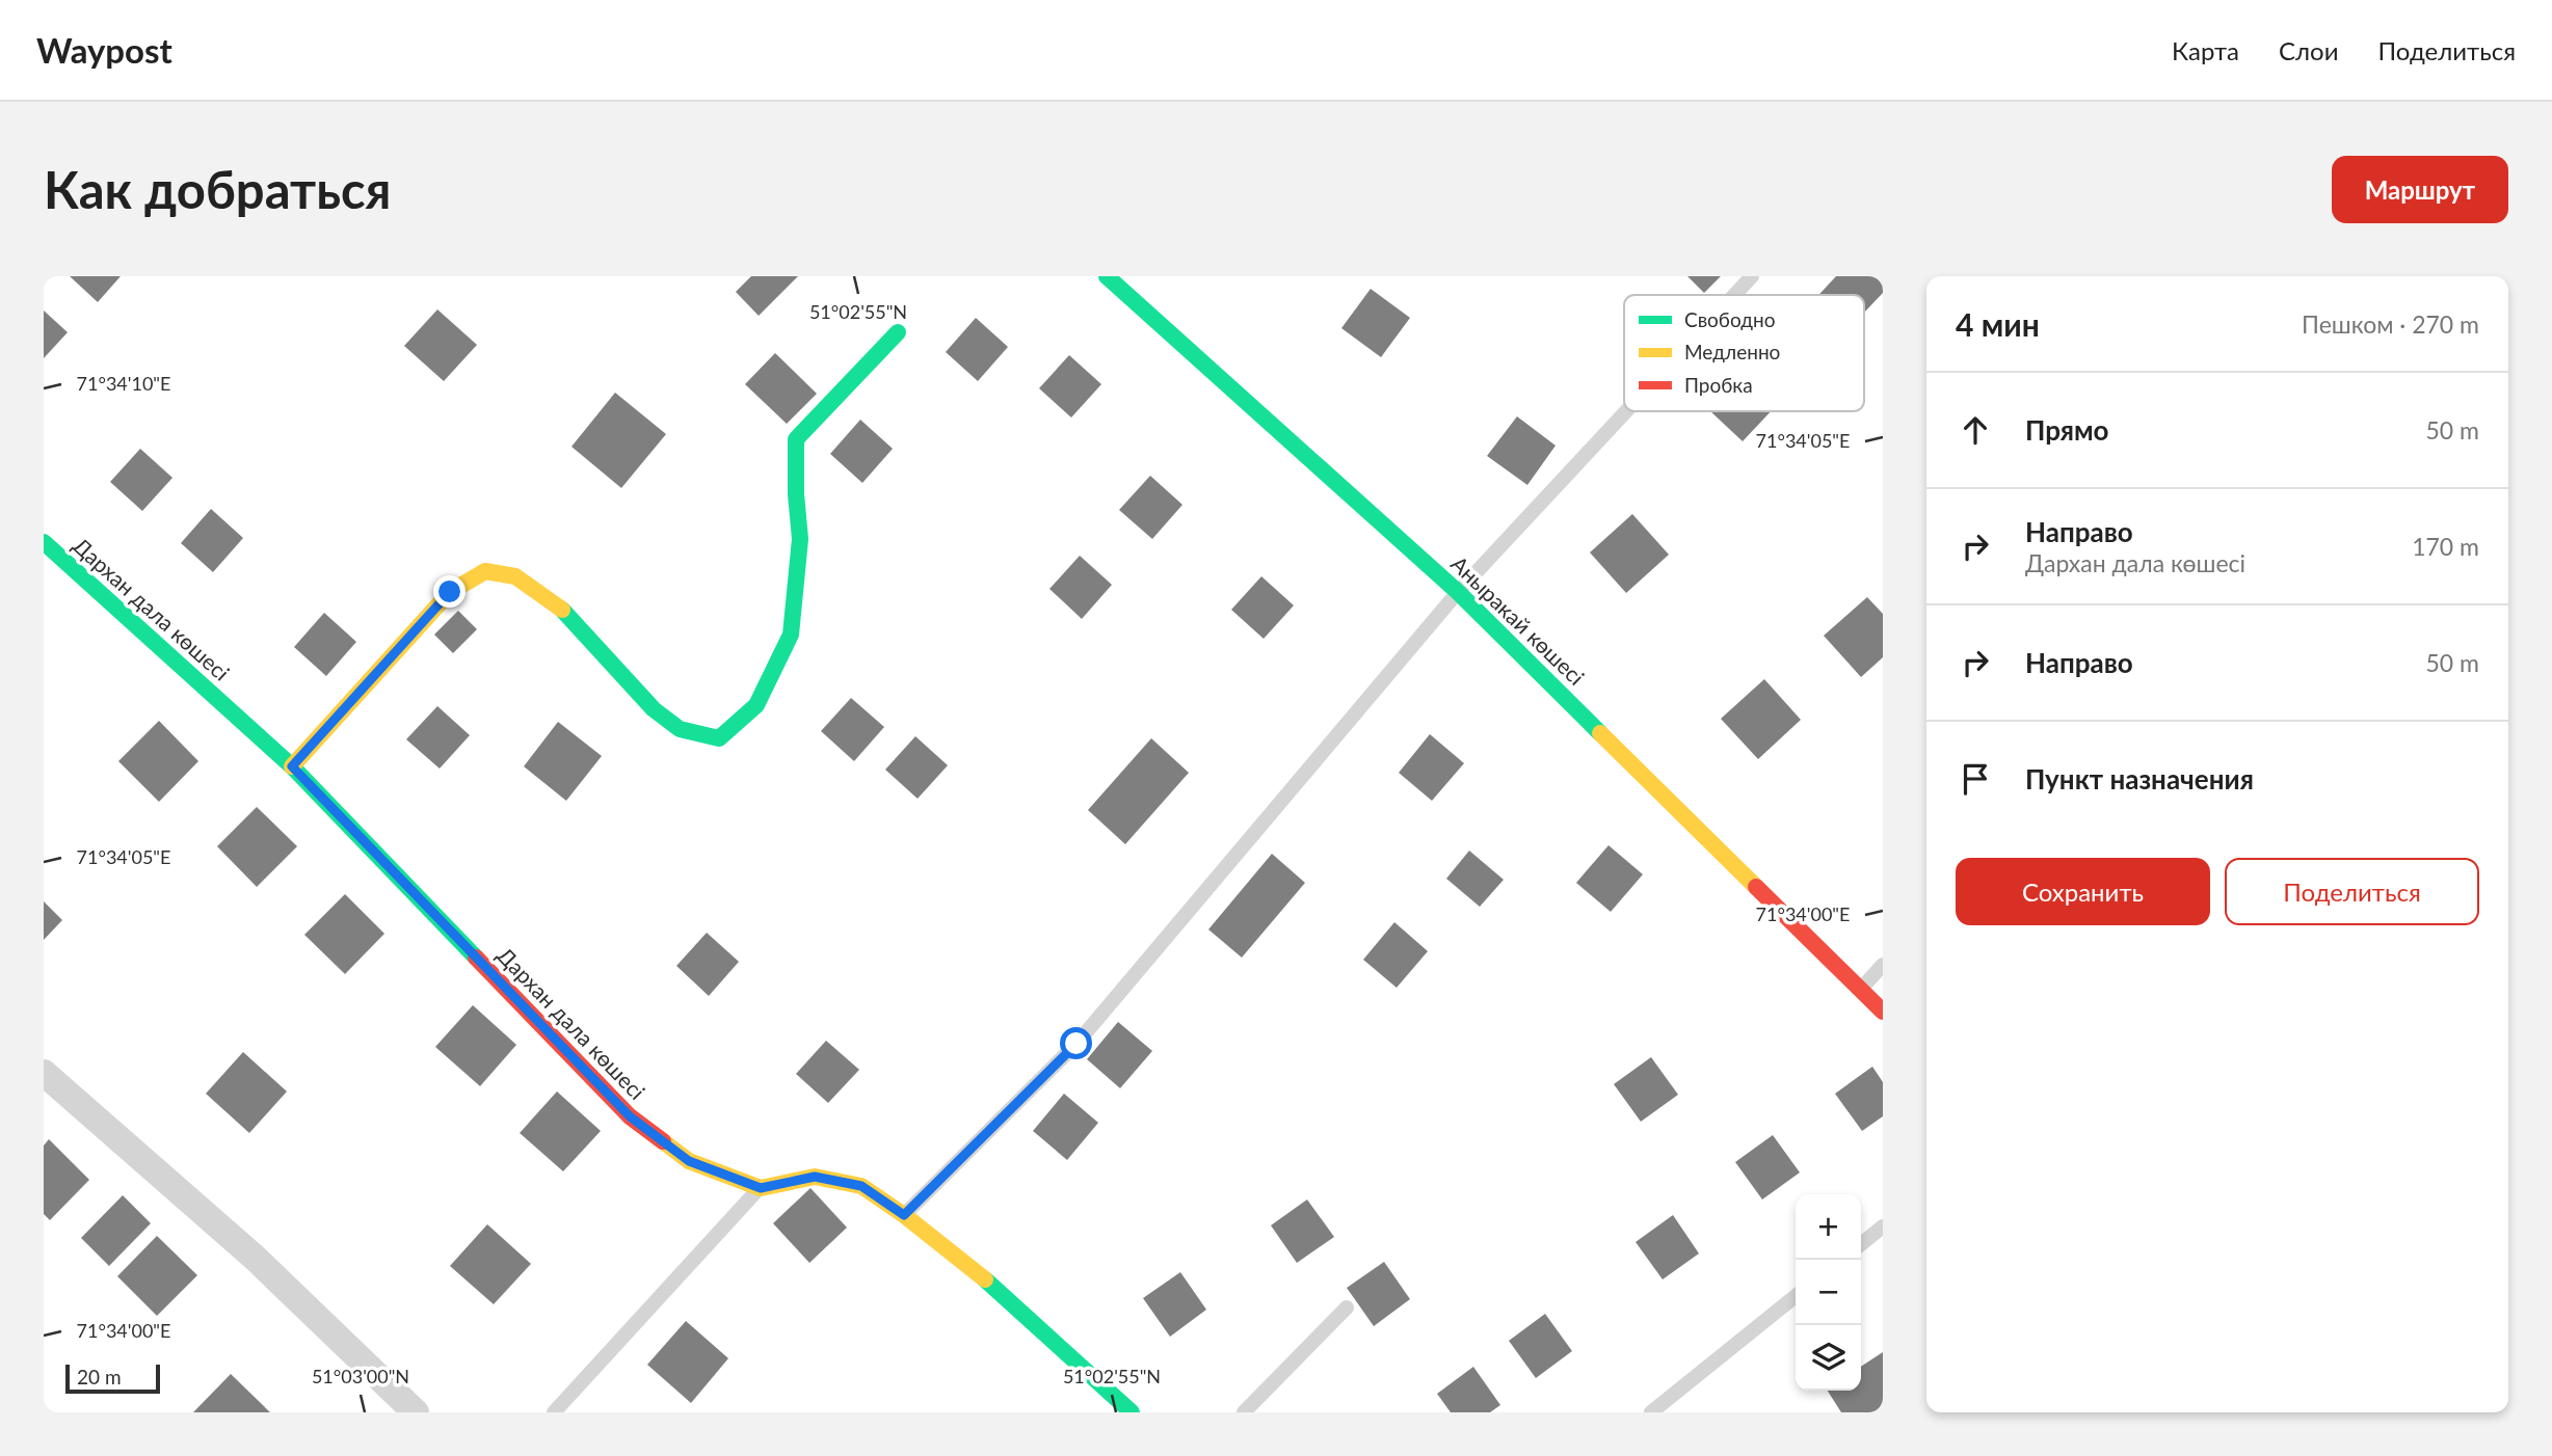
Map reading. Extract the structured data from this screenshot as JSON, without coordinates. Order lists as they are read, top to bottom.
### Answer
{
  "streets": {
    "street": ["Дархан дала көшесі", "Аныракай көшесі"]
  },
  "legend": ["Свободно", "Медленно", "Пробка"],
  "scale_bar": "20 m",
  "page": {
    "header": "Waypost",
    "nav": ["Карта", "Слои", "Поделиться"],
    "buttons": [
      "Маршрут",
      ["Сохранить", "Поделиться"]
    ],
    "title": "Как добраться",
    "heading": ["4 мин", "Пешком · 270 m"],
    "list": [
      ["Прямо", "50 m"],
      ["Направо", "Дархан дала көшесі", "170 m"],
      ["Направо", "50 m"],
      "Пункт назначения"
    ],
    "map_buttons": ["+", "−"],
    "scale": "20 m"
  },
  "coordinates": [
    "51°02'55\"N",
    "71°34'10\"E",
    "71°34'05\"E",
    "71°34'00\"E",
    "51°03'00\"N"
  ]
}
